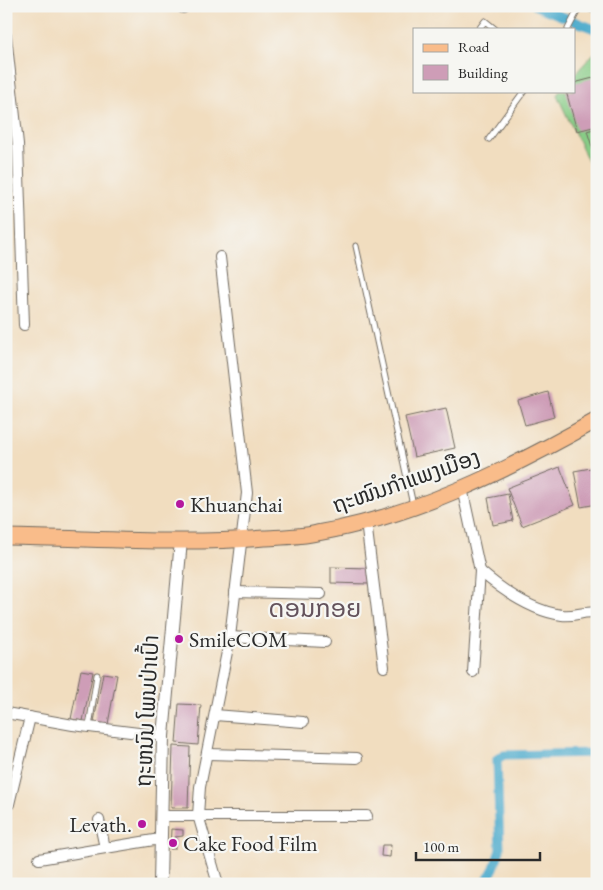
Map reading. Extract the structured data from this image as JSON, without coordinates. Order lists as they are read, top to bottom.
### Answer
{
  "streets": {
    "main road": ["ຖະໜົນກຳແພງເມືອງ"],
    "street": ["ຖະຫນົນ ໂພນປ່າເປົ້າ"]
  },
  "crossings": [
    ["ຖະໜົນກຳແພງເມືອງ", "ຖະຫນົນ ໂພນປ່າເປົ້າ"]
  ],
  "districts": ["ດອນກອຍ"],
  "places": [
    "Khuanchai",
    "SmileCOM",
    "Levath.",
    "Cake Food Film"
  ],
  "legend": ["Road", "Building"],
  "scale_bar": "100 m"
}
